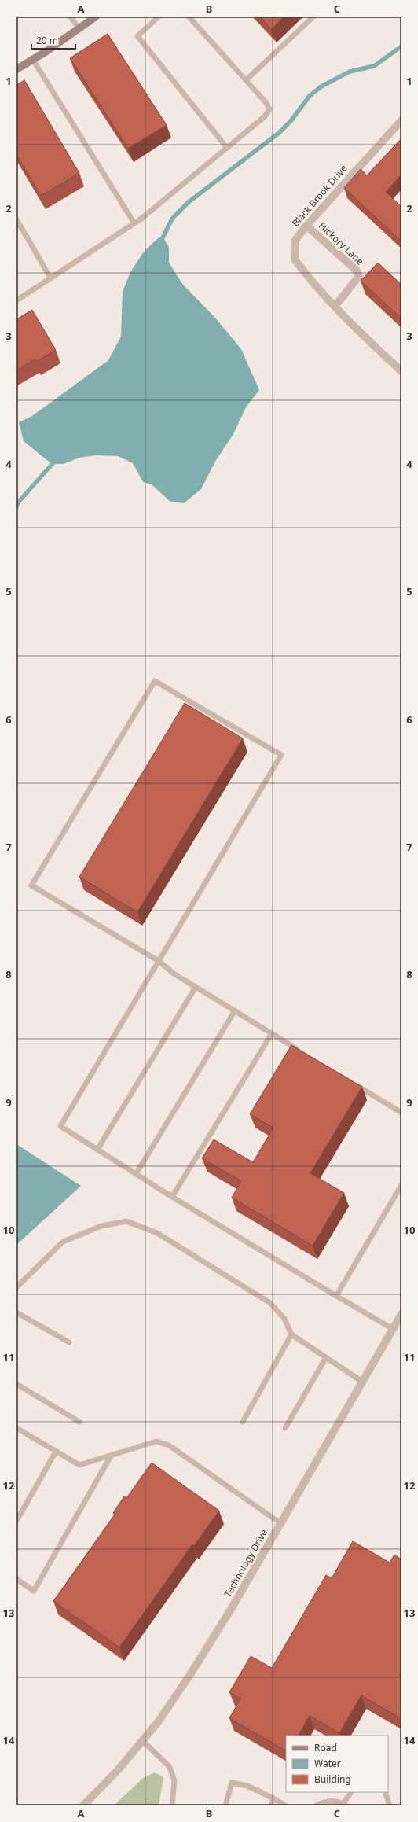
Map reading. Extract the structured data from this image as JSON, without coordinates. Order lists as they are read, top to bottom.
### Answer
{
  "streets": {
    "street": ["Black Brook Drive", "Hickory Lane", "Technology Drive"]
  },
  "crossings": [
    ["Black Brook Drive", "Hickory Lane"]
  ],
  "legend": ["Road", "Water", "Building"],
  "scale_bar": "20 m",
  "grid": {
    "columns": ["A", "B", "C"],
    "rows": [
      "1",
      "2",
      "3",
      "4",
      "5",
      "6",
      "7",
      "8",
      "9",
      "10",
      "11",
      "12",
      "13",
      "14"
    ]
  }
}
